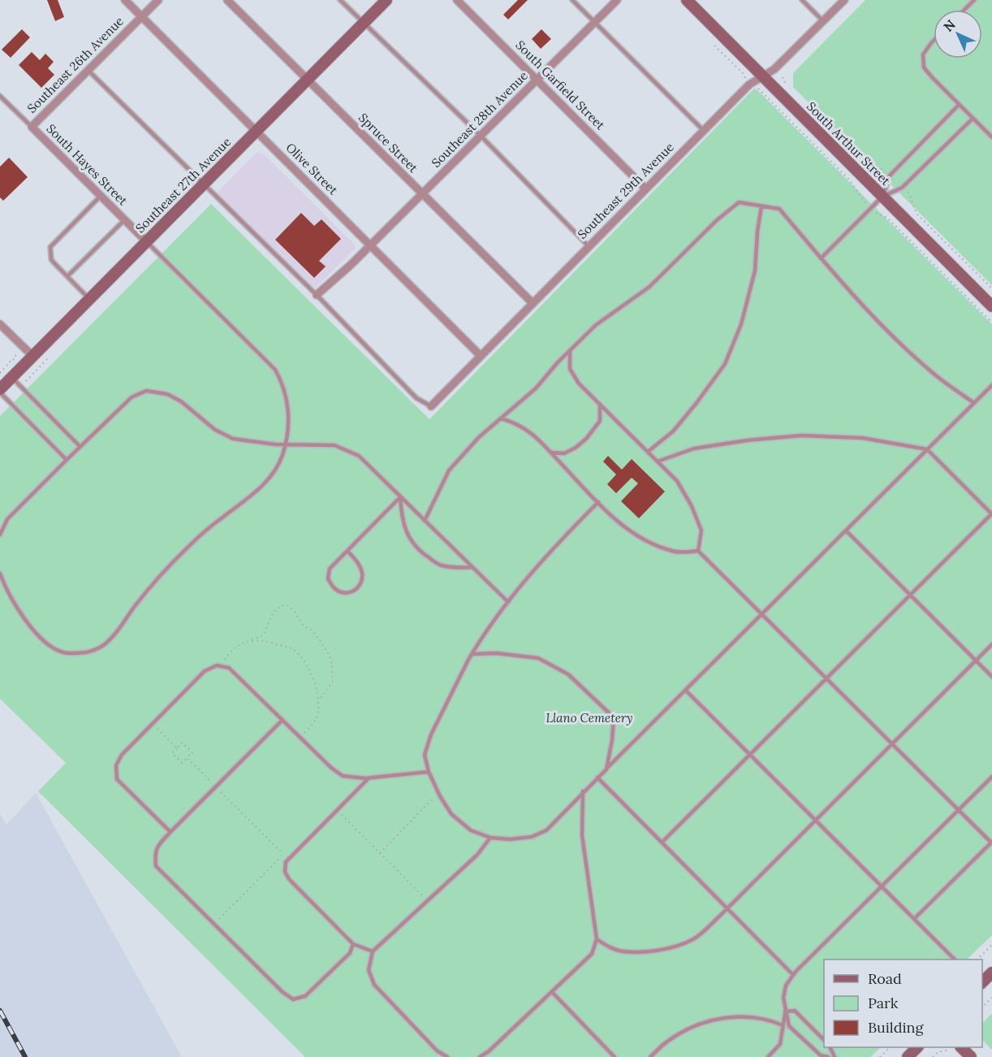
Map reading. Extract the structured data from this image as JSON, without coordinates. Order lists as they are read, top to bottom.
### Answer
{
  "streets": {
    "main road": ["South Arthur Street", "Southeast 27th Avenue"],
    "street": [
      "Southeast 26th Avenue",
      "South Garfield Street",
      "Southeast 28th Avenue",
      "Spruce Street",
      "South Hayes Street",
      "Olive Street",
      "Southeast 29th Avenue"
    ]
  },
  "crossings": [
    ["Southeast 26th Avenue", "South Hayes Street"],
    ["Southeast 26th Avenue", "Olive Street"],
    ["South Garfield Street", "Southeast 28th Avenue"],
    ["South Garfield Street", "Southeast 29th Avenue"],
    ["Southeast 28th Avenue", "Spruce Street"],
    ["Southeast 28th Avenue", "Olive Street"],
    ["Spruce Street", "Southeast 27th Avenue"],
    ["Spruce Street", "Southeast 29th Avenue"],
    ["South Arthur Street", "Southeast 29th Avenue"],
    ["South Hayes Street", "Southeast 27th Avenue"],
    ["Olive Street", "Southeast 27th Avenue"],
    ["Olive Street", "Southeast 29th Avenue"]
  ],
  "parks": ["Llano Cemetery"],
  "legend": ["Road", "Park", "Building"],
  "north": "top left"
}
